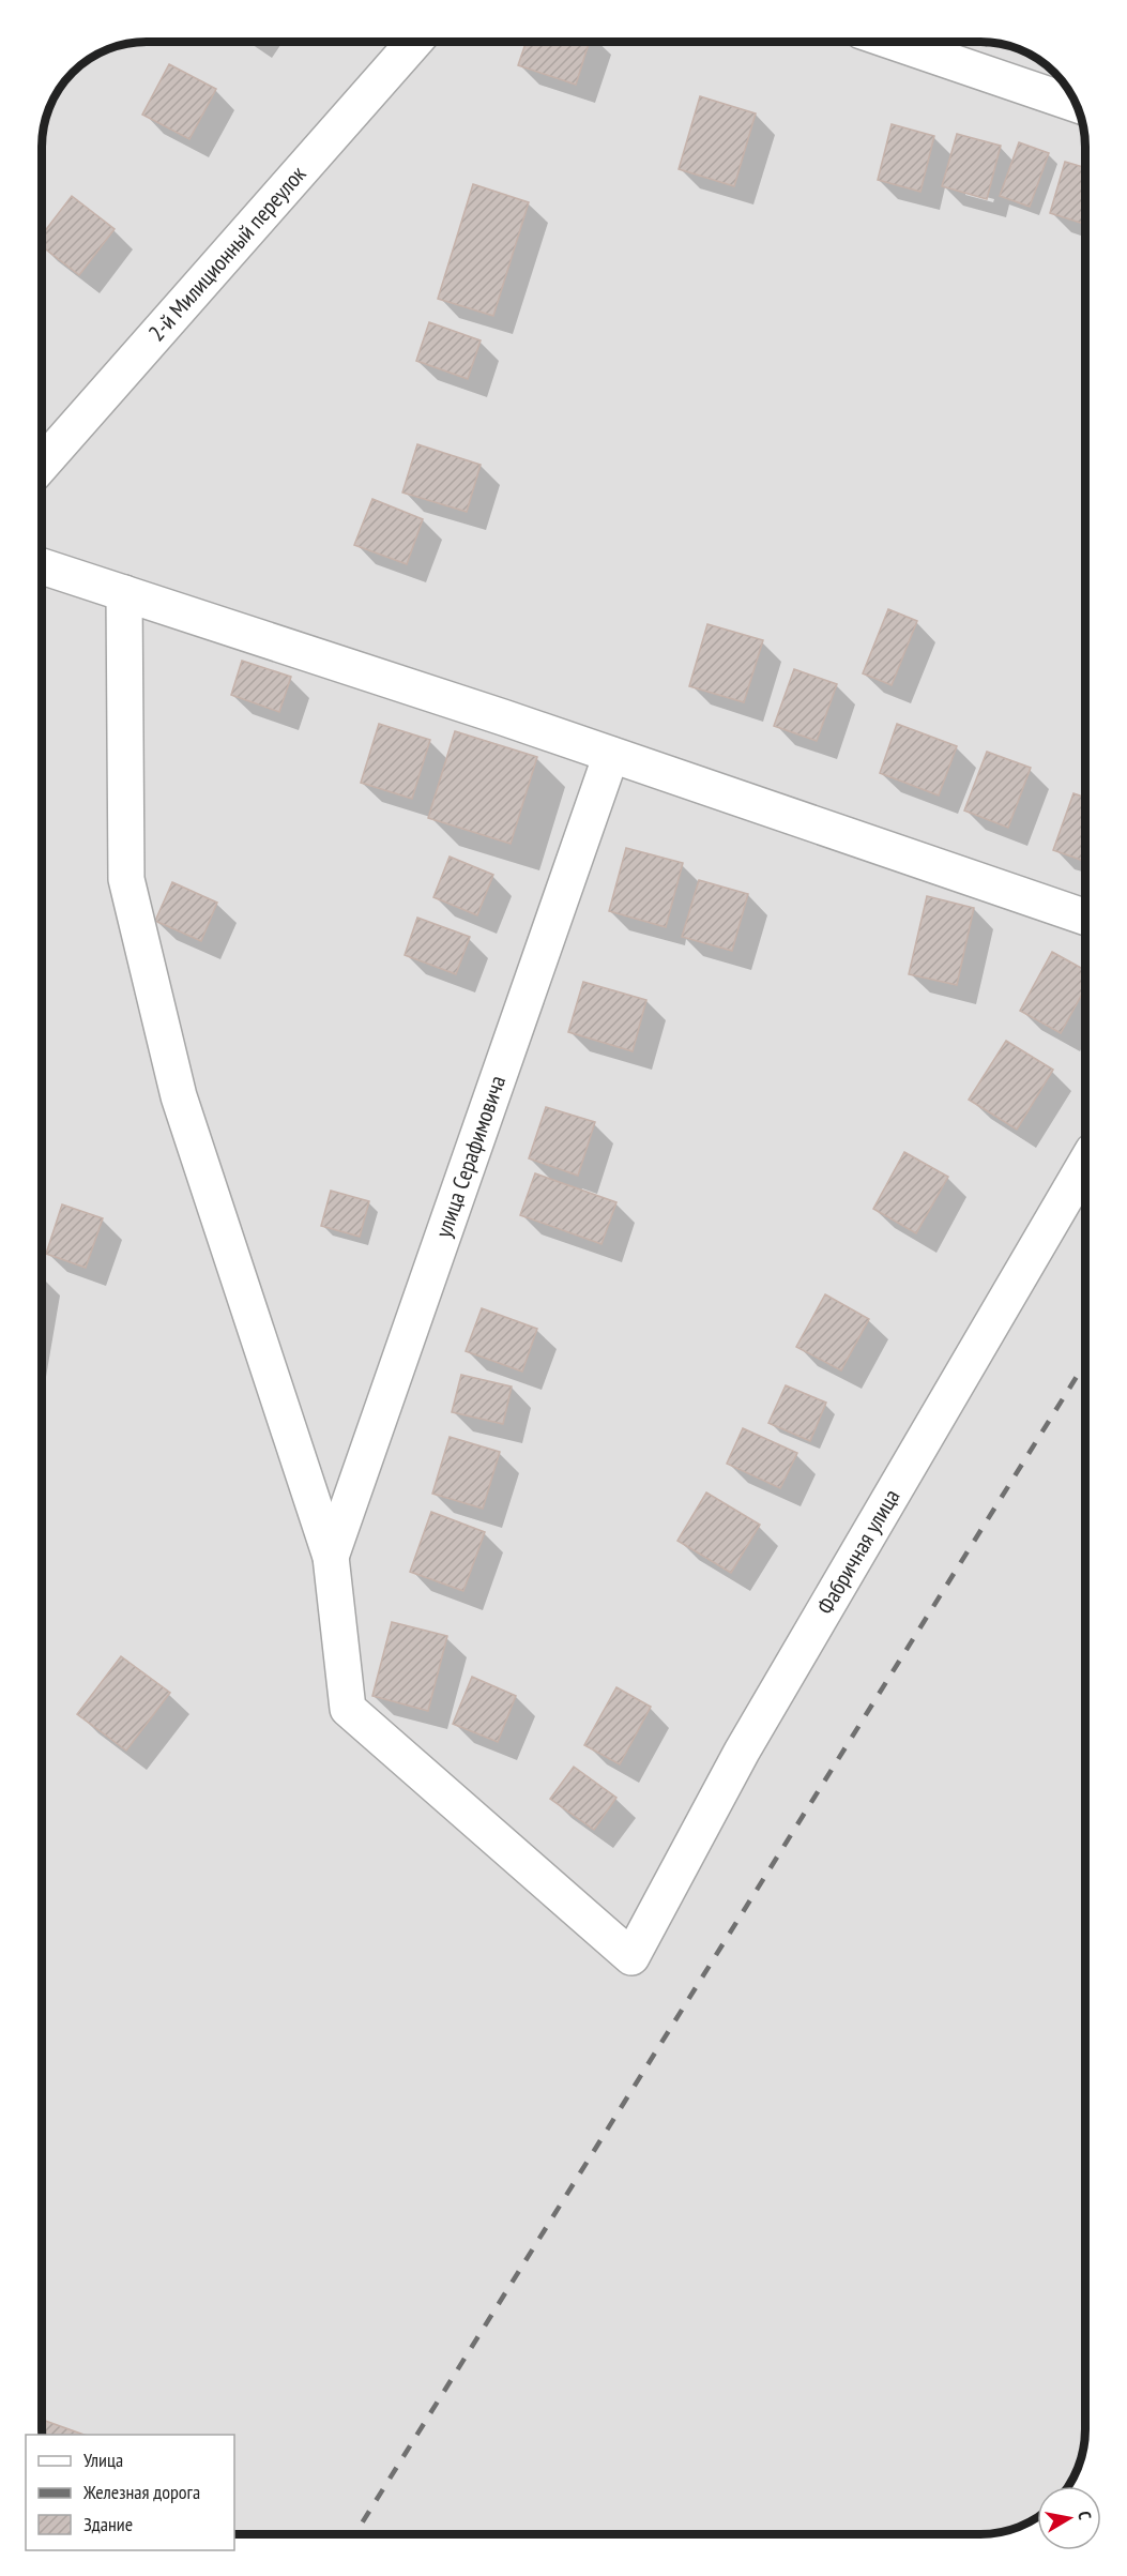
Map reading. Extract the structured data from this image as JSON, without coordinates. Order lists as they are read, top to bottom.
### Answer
{
  "streets": {
    "street": ["2-й Милиционный переулок", "улица Серафимовича", "Фабричная улица"]
  },
  "crossings": [
    ["улица Серафимовича", "Фабричная улица"]
  ],
  "legend": ["Улица", "Железная дорога", "Здание"],
  "north": "right"
}
